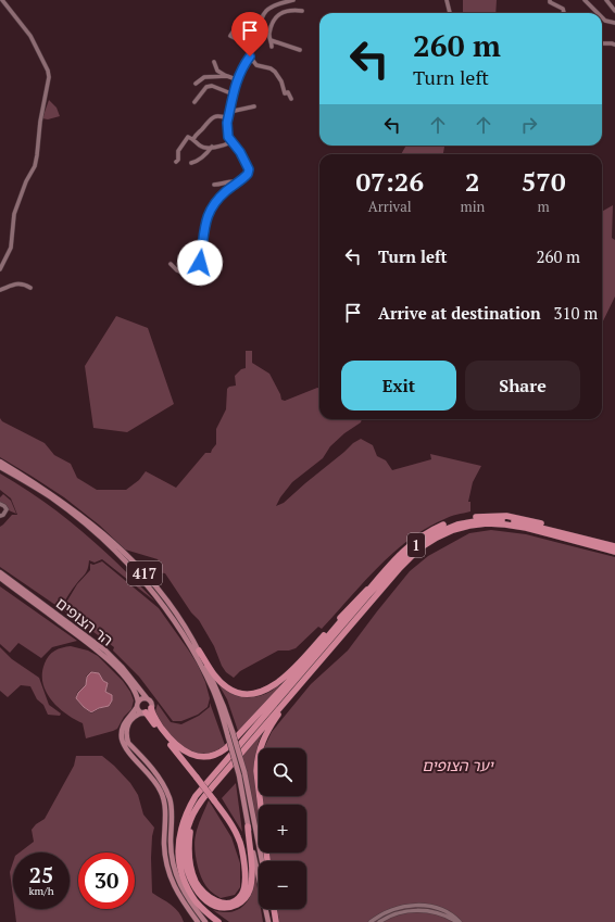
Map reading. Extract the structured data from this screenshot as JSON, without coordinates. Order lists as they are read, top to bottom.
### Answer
{
  "streets": {
    "highway": ["1"],
    "main road": ["417", "הר הצופים"]
  },
  "parks": ["יער הצופים"],
  "page": {
    "turn": ["260 m", "Turn left"],
    "eta": [
      "07:26",
      "Arrival",
      "2",
      "min",
      "570",
      "m"
    ],
    "list": [
      {
        "name": "Turn left",
        "value": "260 m"
      },
      {
        "name": "Arrive at destination",
        "value": "310 m"
      }
    ],
    "buttons": ["Exit", "Share"],
    "map_buttons": ["+", "−"],
    "speed": "25 km/h",
    "limit": "30"
  }
}
